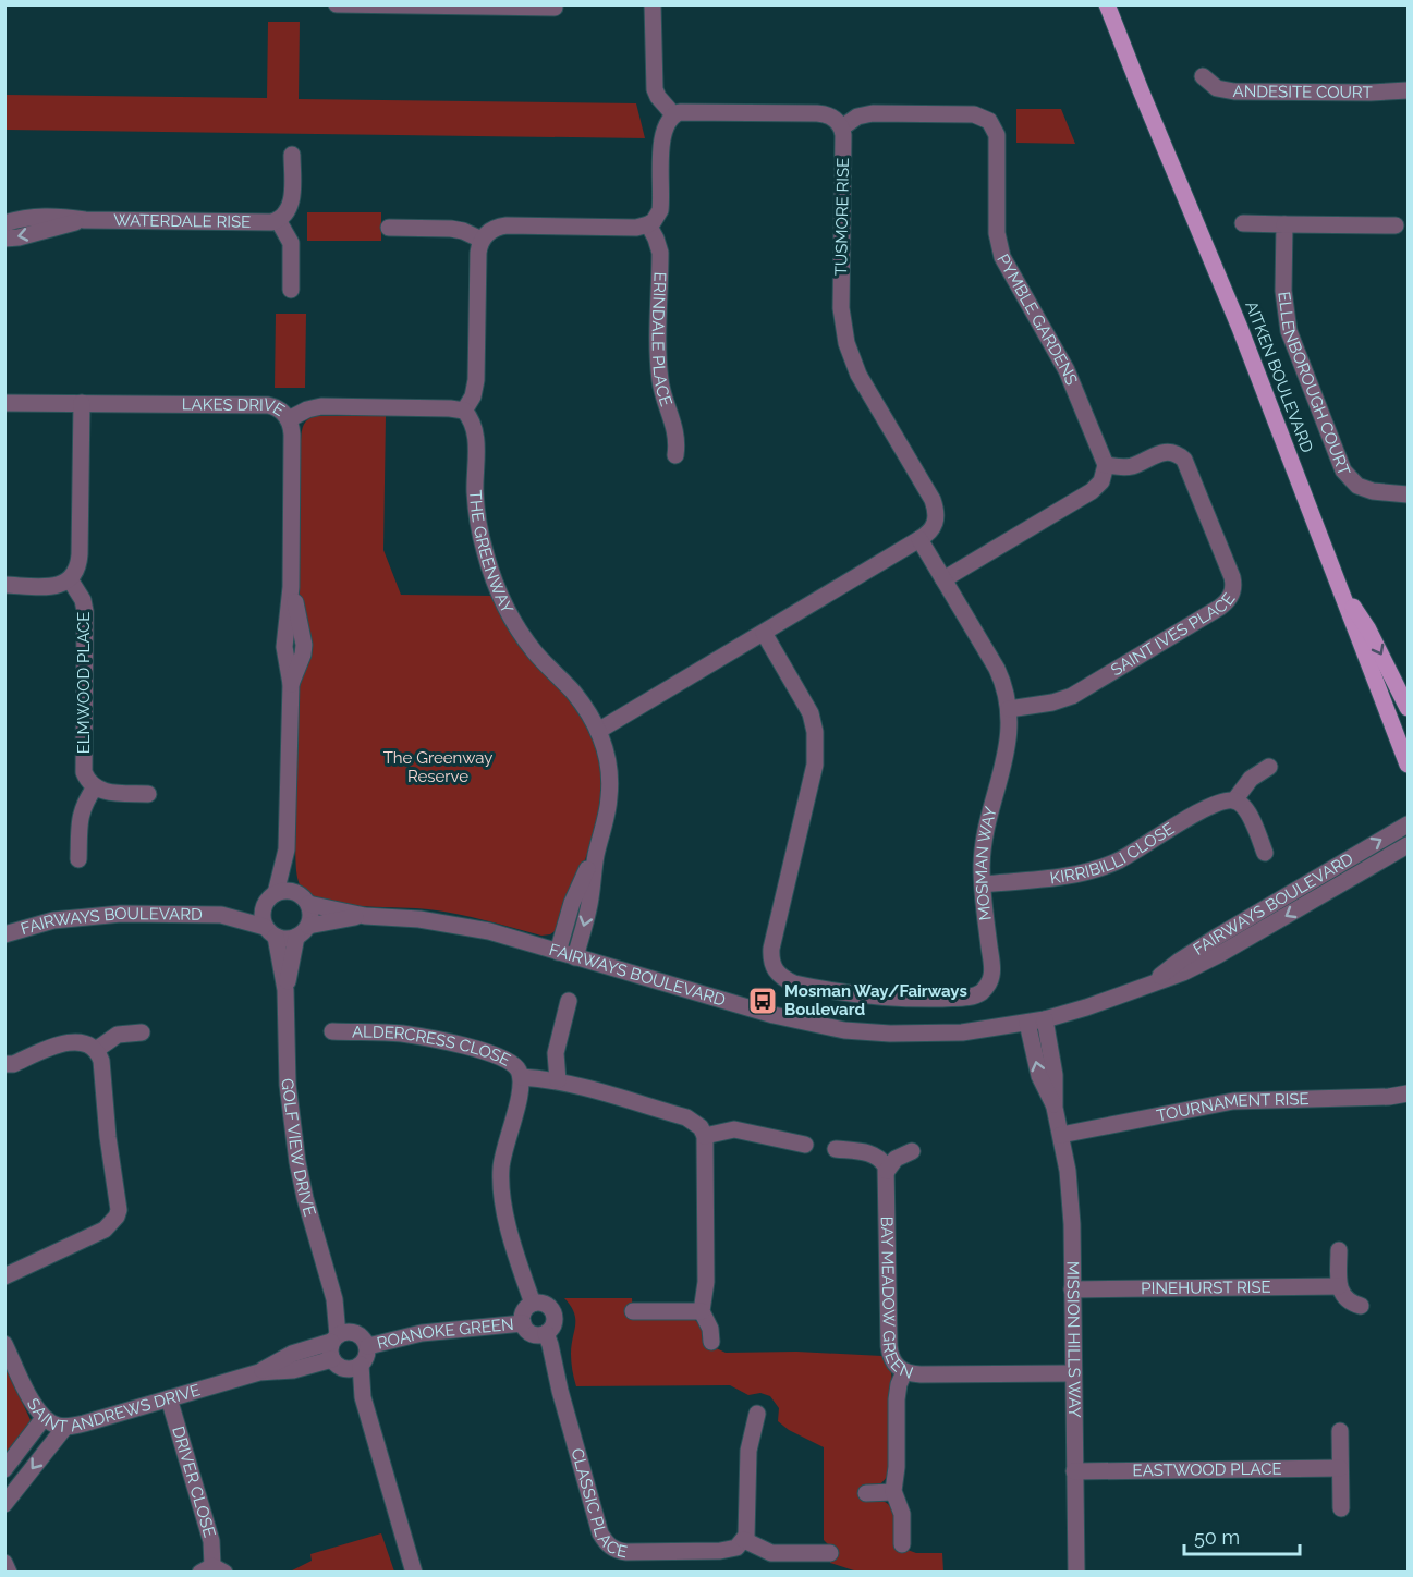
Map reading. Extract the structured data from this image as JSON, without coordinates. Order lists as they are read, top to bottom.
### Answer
{
  "streets": {
    "main road": ["AITKEN BOULEVARD"],
    "street": [
      "ANDESITE COURT",
      "TUSMORE RISE",
      "WATERDALE RISE",
      "PYMBLE GARDENS",
      "ERINDALE PLACE",
      "ELLENBOROUGH COURT",
      "LAKES DRIVE",
      "THE GREENWAY",
      "SAINT IVES PLACE",
      "ELMWOOD PLACE",
      "KIRRIBILLI CLOSE",
      "MOSMAN WAY",
      "FAIRWAYS BOULEVARD",
      "ALDERCRESS CLOSE",
      "TOURNAMENT RISE",
      "GOLF VIEW DRIVE",
      "PINEHURST RISE",
      "BAY MEADOW GREEN",
      "ROANOKE GREEN",
      "MISSION HILLS WAY",
      "SAINT ANDREWS DRIVE",
      "EASTWOOD PLACE",
      "DRIVER CLOSE",
      "CLASSIC PLACE"
    ]
  },
  "crossings": [
    ["TUSMORE RISE", "PYMBLE GARDENS"],
    ["TUSMORE RISE", "THE GREENWAY"],
    ["TUSMORE RISE", "MOSMAN WAY"],
    ["PYMBLE GARDENS", "SAINT IVES PLACE"],
    ["LAKES DRIVE", "FAIRWAYS BOULEVARD"],
    ["LAKES DRIVE", "GOLF VIEW DRIVE"],
    ["THE GREENWAY", "FAIRWAYS BOULEVARD"],
    ["SAINT IVES PLACE", "MOSMAN WAY"],
    ["KIRRIBILLI CLOSE", "MOSMAN WAY"],
    ["FAIRWAYS BOULEVARD", "GOLF VIEW DRIVE"],
    ["FAIRWAYS BOULEVARD", "MISSION HILLS WAY"],
    ["ALDERCRESS CLOSE", "ROANOKE GREEN"],
    ["ALDERCRESS CLOSE", "CLASSIC PLACE"],
    ["TOURNAMENT RISE", "MISSION HILLS WAY"],
    ["GOLF VIEW DRIVE", "ROANOKE GREEN"],
    ["GOLF VIEW DRIVE", "SAINT ANDREWS DRIVE"],
    ["PINEHURST RISE", "MISSION HILLS WAY"],
    ["BAY MEADOW GREEN", "MISSION HILLS WAY"],
    ["ROANOKE GREEN", "SAINT ANDREWS DRIVE"],
    ["ROANOKE GREEN", "CLASSIC PLACE"],
    ["MISSION HILLS WAY", "EASTWOOD PLACE"],
    ["SAINT ANDREWS DRIVE", "DRIVER CLOSE"]
  ],
  "parks": ["The Greenway Reserve"],
  "places": {
    "bus stop": ["Mosman Way/Fairways Boulevard"]
  },
  "scale_bar": "50 m"
}
